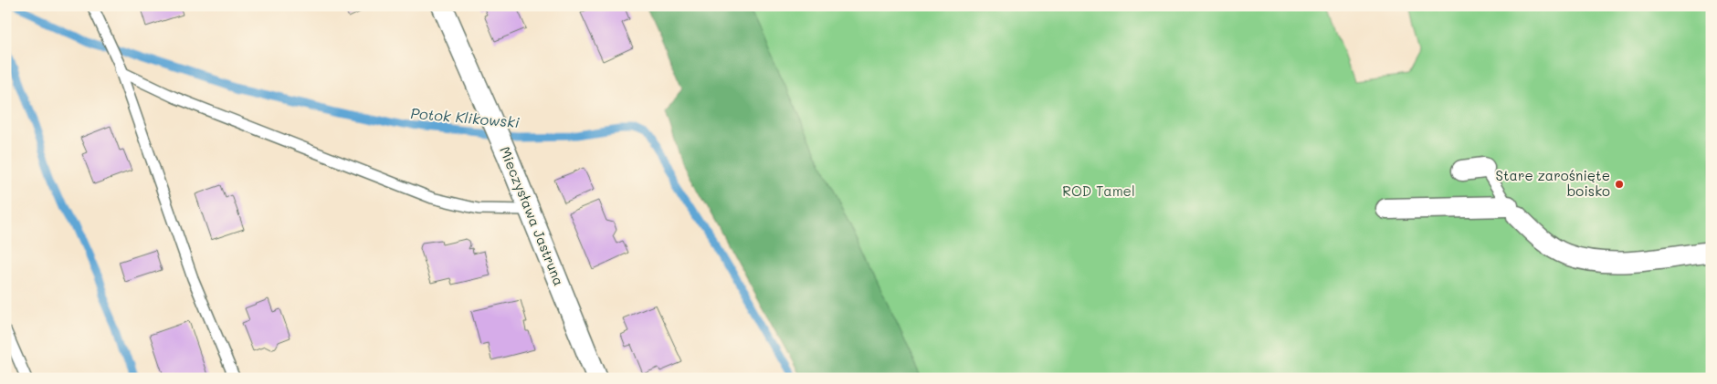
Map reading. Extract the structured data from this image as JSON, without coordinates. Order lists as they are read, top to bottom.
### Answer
{
  "streets": {
    "street": ["Mieczysława Jastruna"]
  },
  "water": ["Potok Klikowski"],
  "parks": ["ROD Tamel"],
  "places": ["Stare zarośnięte boisko"]
}
